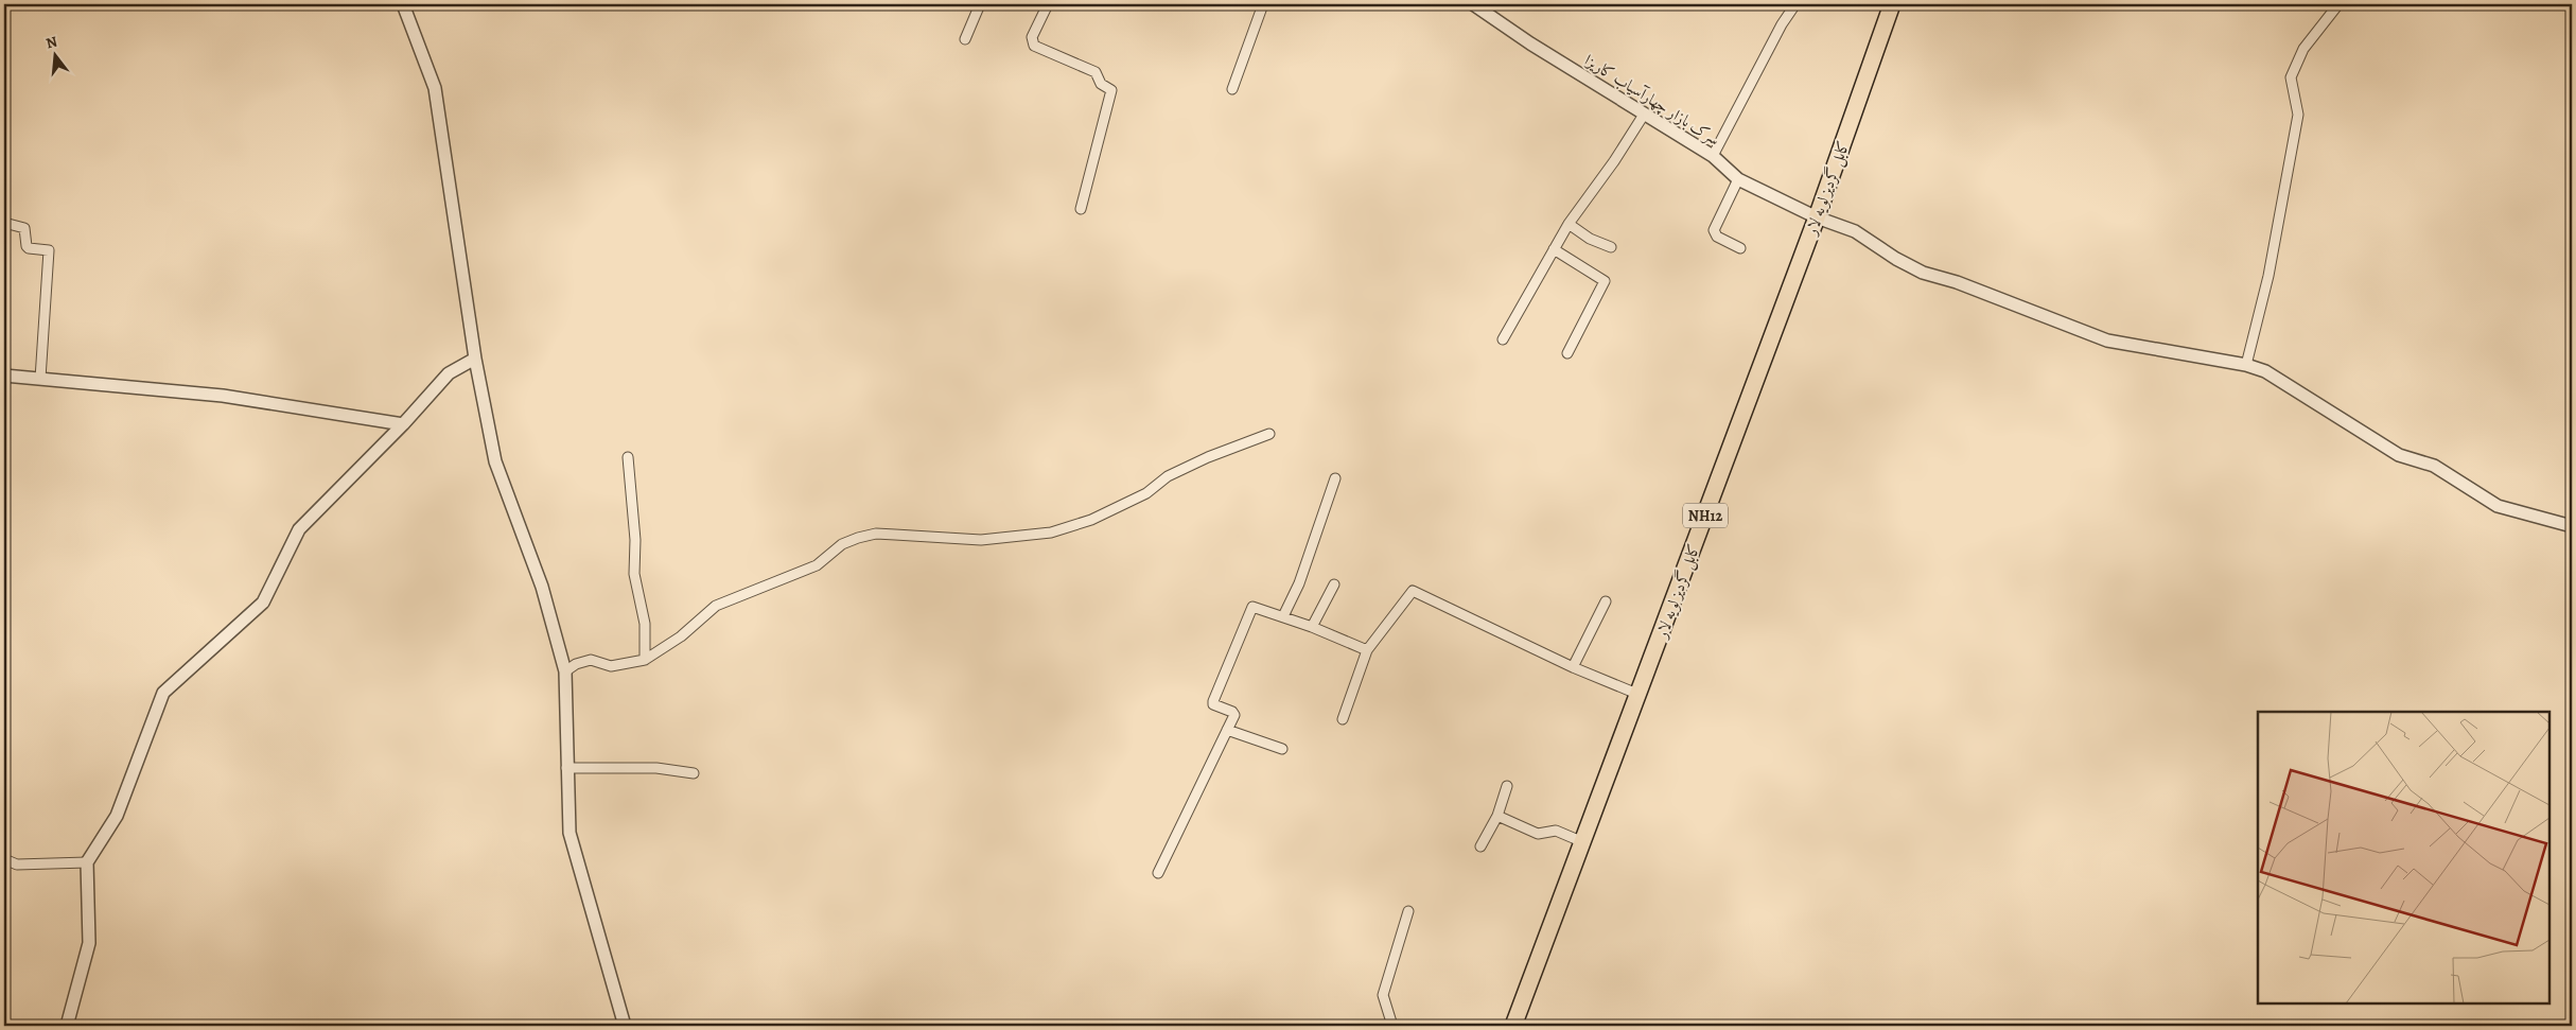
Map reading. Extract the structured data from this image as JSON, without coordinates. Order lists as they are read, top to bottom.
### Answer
{
  "streets": {
    "highway": ["کابل گردیز لویه لار", "NH12"],
    "street": ["سرک بازار چهارآسیاب کاریزا"]
  },
  "crossings": [
    ["سرک بازار چهارآسیاب کاریزا", "کابل گردیز لویه لار"]
  ],
  "north": "top"
}
